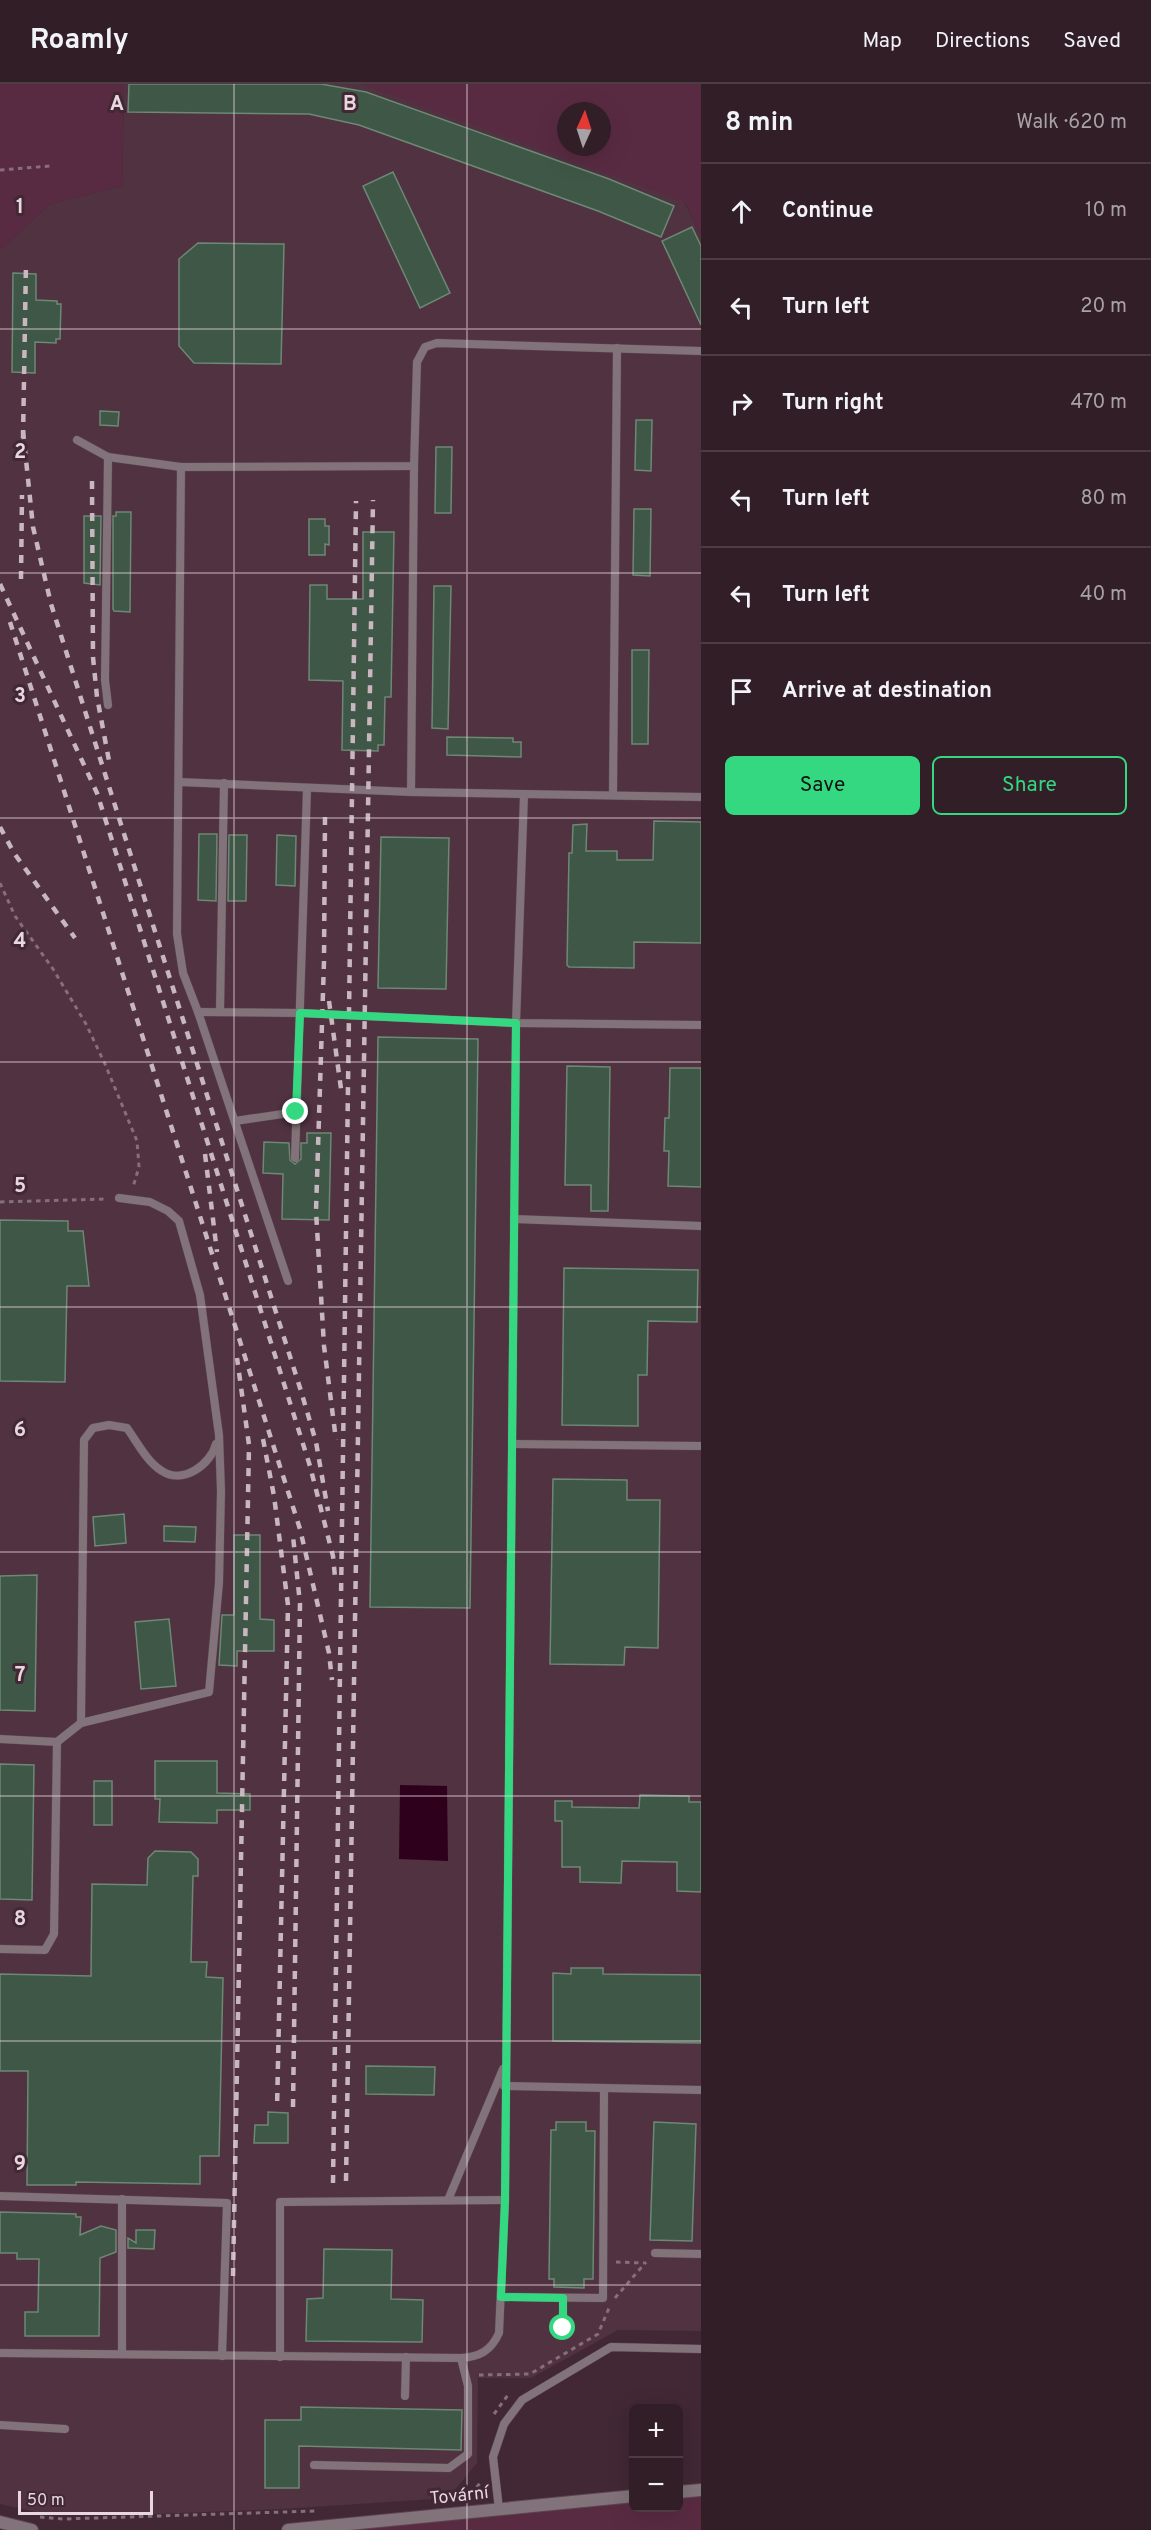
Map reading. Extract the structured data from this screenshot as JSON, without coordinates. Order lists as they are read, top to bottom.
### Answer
{
  "streets": {
    "street": ["Tovární"]
  },
  "scale_bar": "50 m",
  "north": "top",
  "page": {
    "header": "Roamly",
    "nav": ["Map", "Directions", "Saved"],
    "heading": ["8 min", "Walk · 620 m"],
    "list": [
      ["Continue", "10 m"],
      ["Turn left", "20 m"],
      ["Turn right", "470 m"],
      ["Turn left", "80 m"],
      ["Turn left", "40 m"],
      "Arrive at destination"
    ],
    "buttons": ["Save", "Share"],
    "map_buttons": ["+", "−"],
    "scale": "50 m"
  },
  "grid": {
    "columns": ["A", "B"],
    "rows": [
      "1",
      "2",
      "3",
      "4",
      "5",
      "6",
      "7",
      "8",
      "9"
    ]
  }
}
